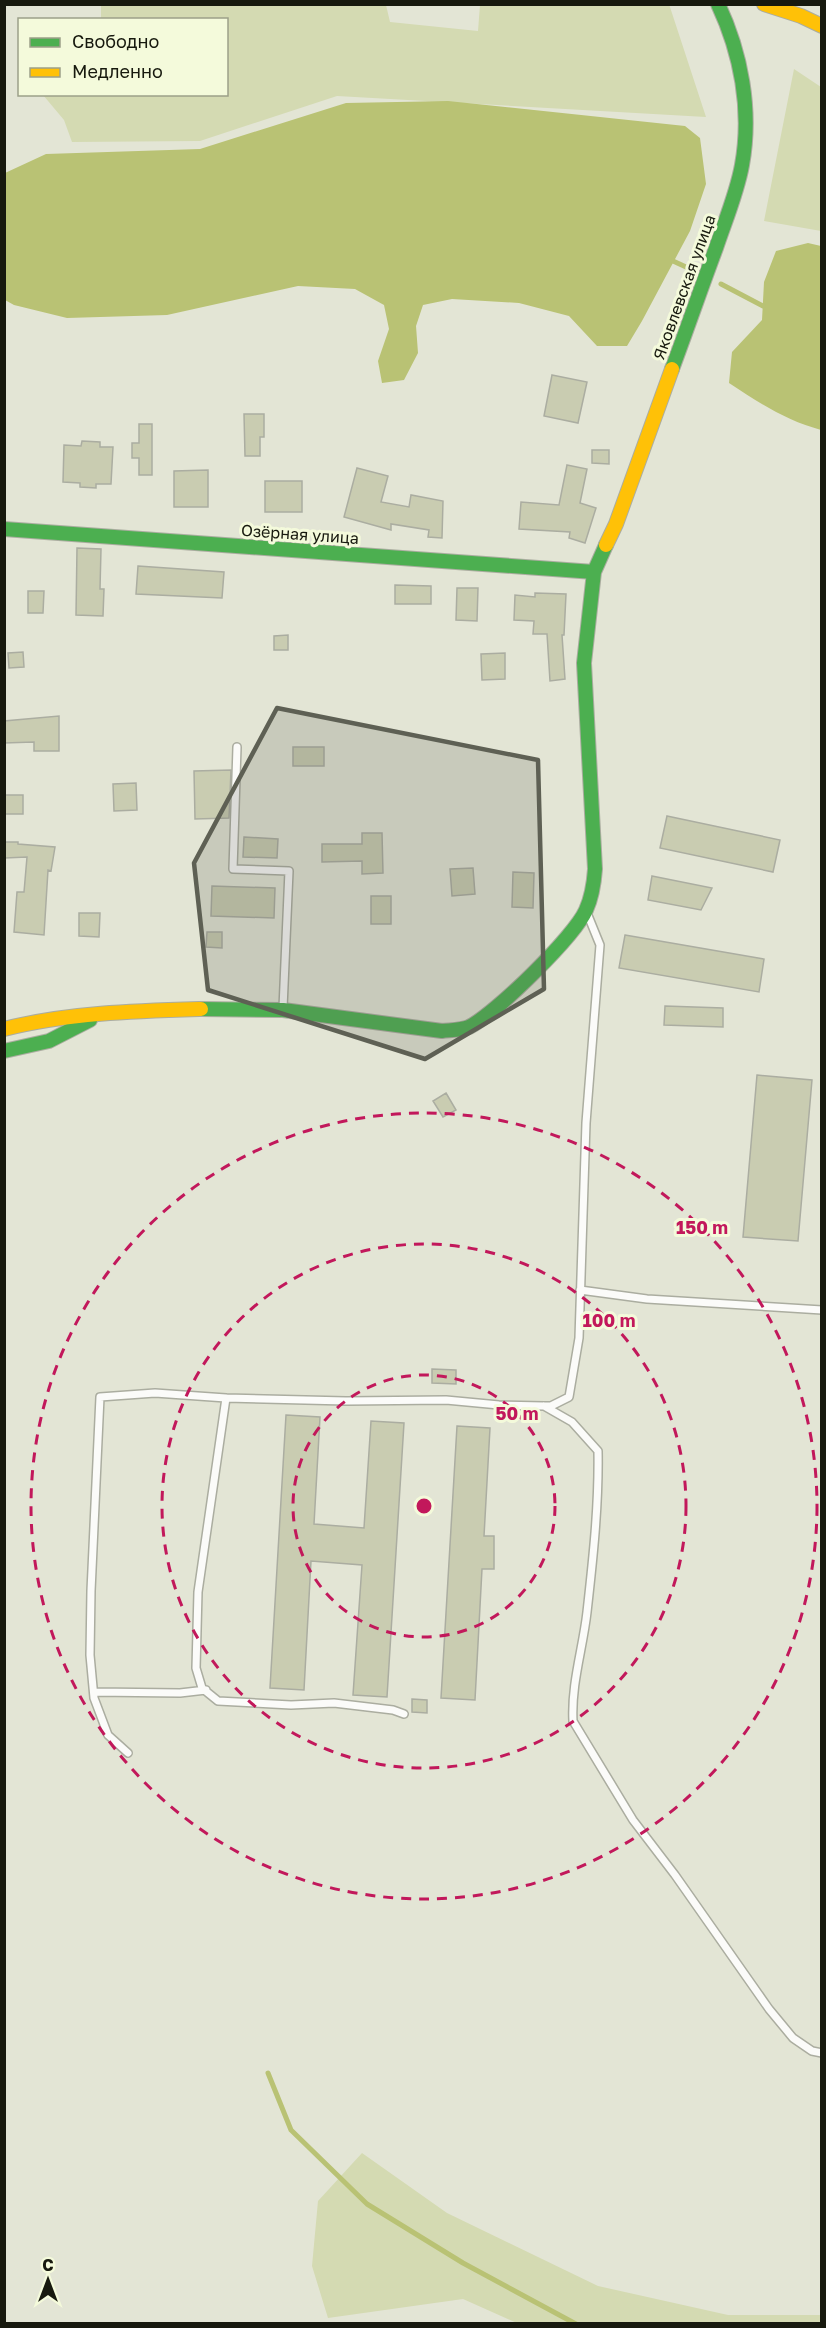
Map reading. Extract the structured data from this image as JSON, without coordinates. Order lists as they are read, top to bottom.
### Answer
{
  "streets": {
    "street": ["Яковлевская улица", "Озёрная улица"]
  },
  "crossings": [
    ["Яковлевская улица", "Озёрная улица"]
  ],
  "legend": ["Свободно", "Медленно"],
  "north": "top",
  "rings": ["150 m", "100 m", "50 m"]
}
